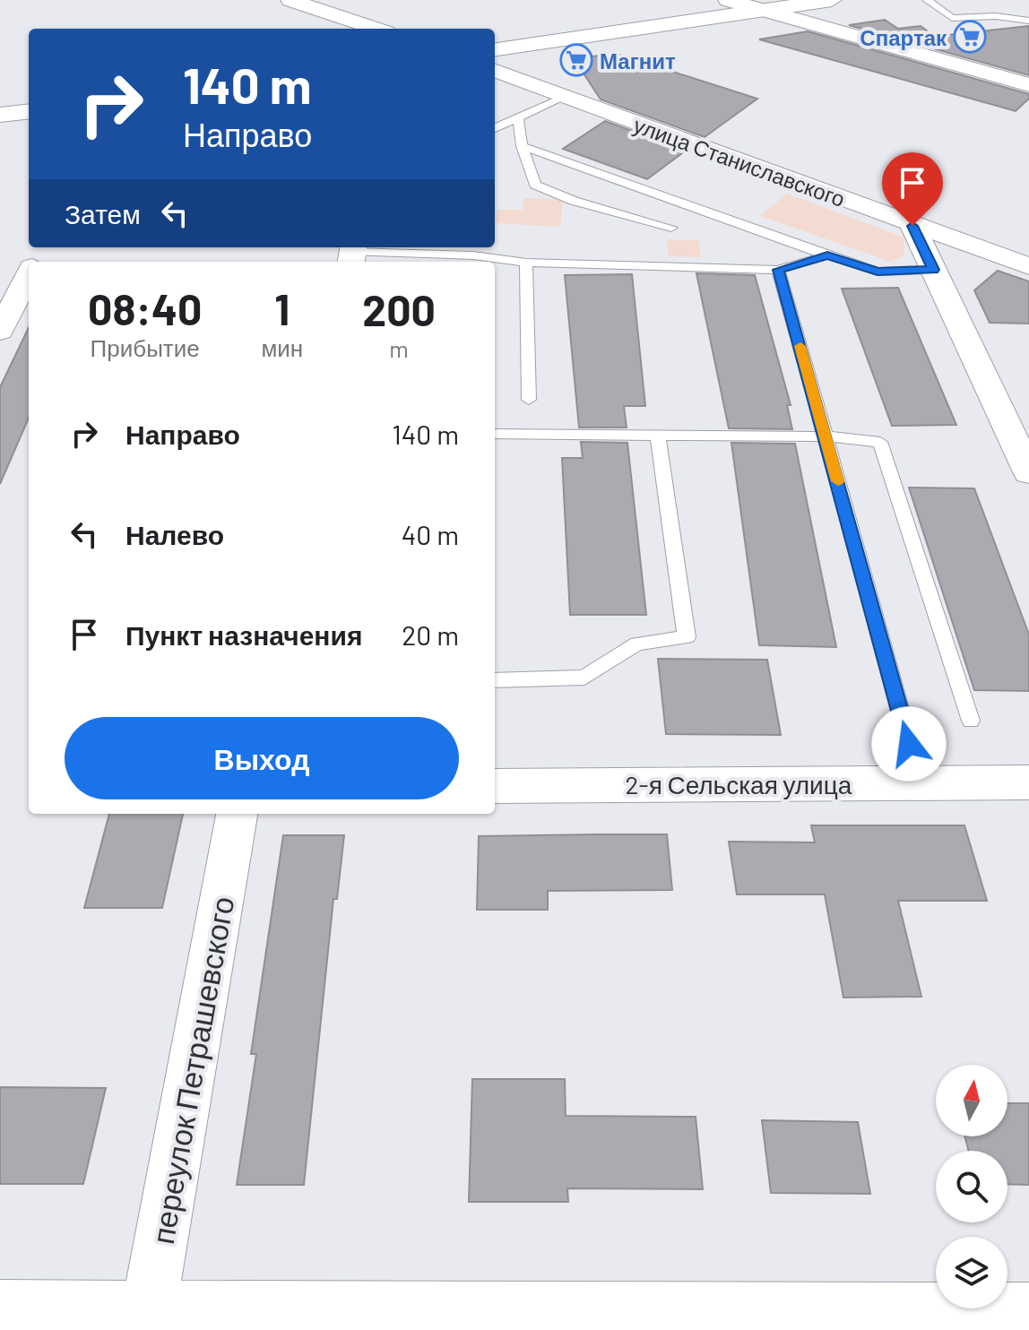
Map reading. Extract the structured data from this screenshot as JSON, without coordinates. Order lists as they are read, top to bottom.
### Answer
{
  "streets": {
    "street": ["улица Станиславского", "2-я Сельская улица", "переулок Петрашевского"]
  },
  "places": {
    "supermarket": ["Спартак", "Магнит"]
  },
  "north": "top",
  "page": {
    "turn": ["140 m", "Направо"],
    "then": "Затем",
    "eta": [
      "08:40",
      "Прибытие",
      "1",
      "мин",
      "200",
      "m"
    ],
    "list": [
      {
        "name": "Направо",
        "value": "140 m"
      },
      {
        "name": "Налево",
        "value": "40 m"
      },
      {
        "name": "Пункт назначения",
        "value": "20 m"
      }
    ],
    "buttons": "Выход"
  }
}
